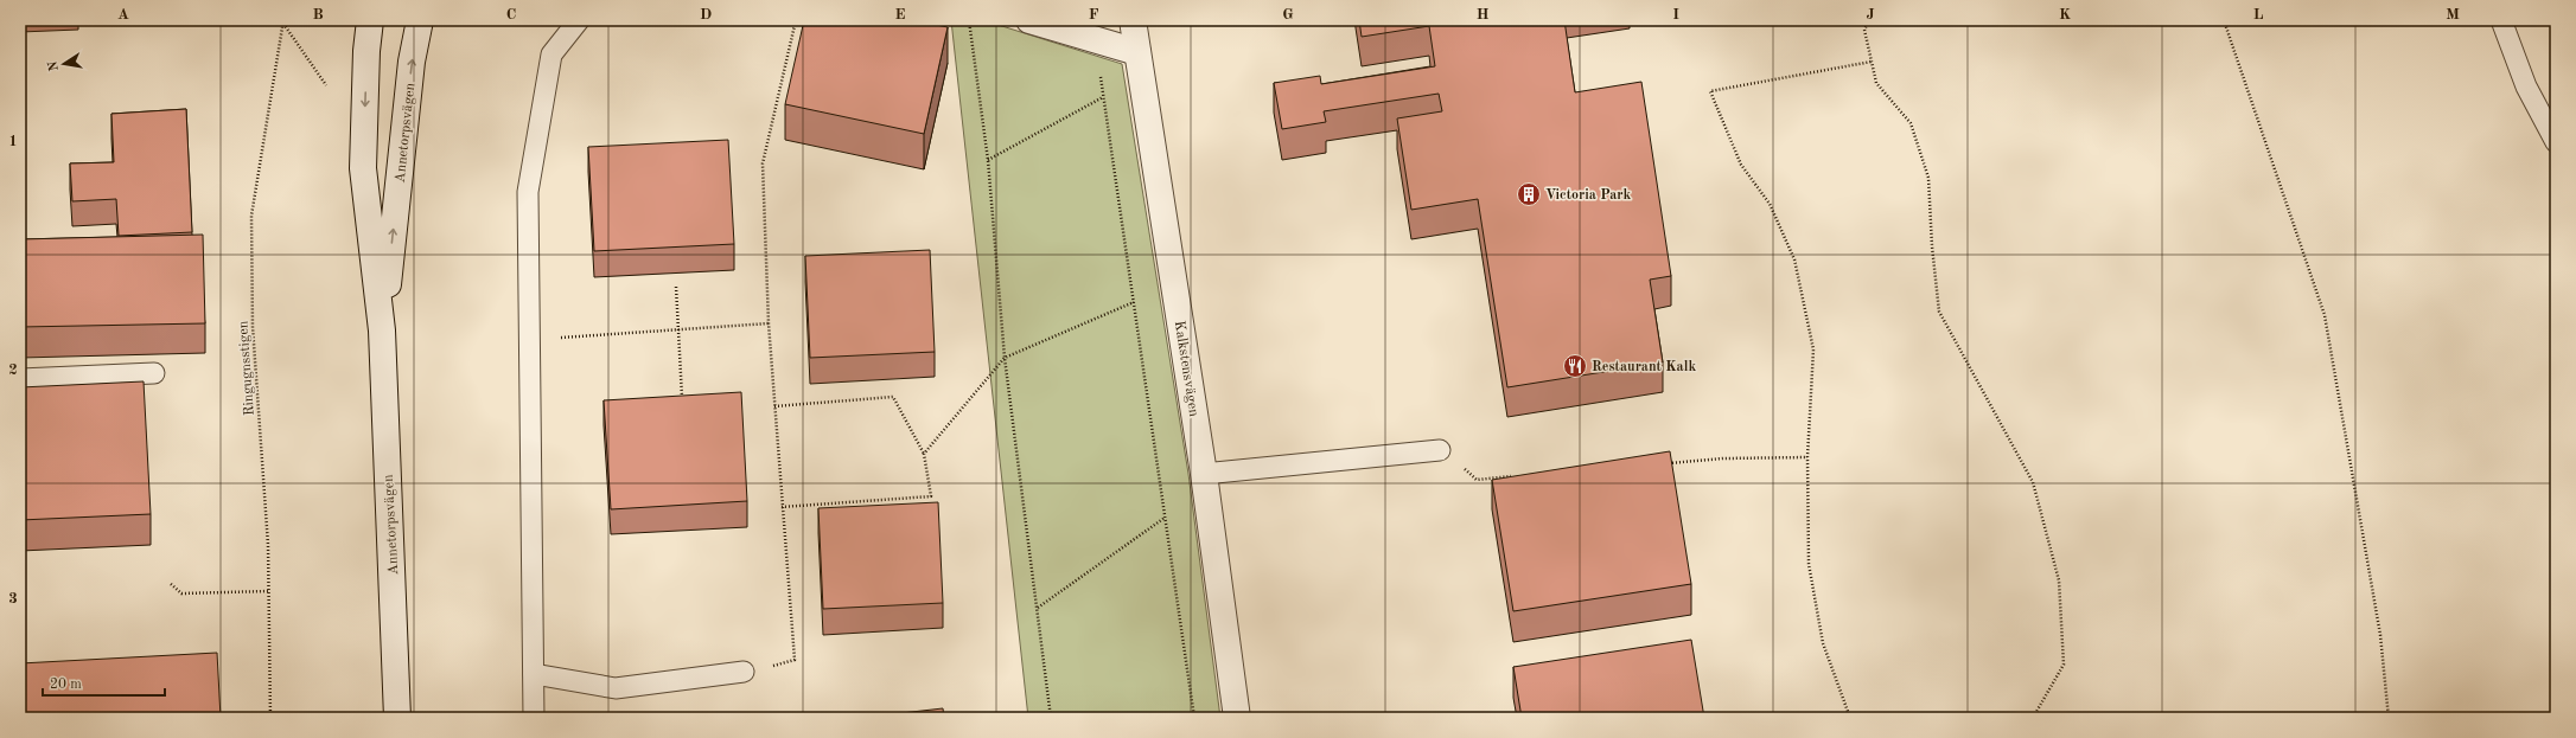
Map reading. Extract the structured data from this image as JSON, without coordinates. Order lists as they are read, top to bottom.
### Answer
{
  "streets": {
    "main road": ["Annetorpsvägen", "Kalkstensvägen"],
    "path": ["Ringugnsstigen"]
  },
  "places": {
    "building": ["Victoria Park"],
    "restaurant": ["Restaurant Kalk"]
  },
  "scale_bar": "20 m",
  "north": "left",
  "grid": {
    "columns": [
      "A",
      "B",
      "C",
      "D",
      "E",
      "F",
      "G",
      "H",
      "I",
      "J",
      "K",
      "L",
      "M"
    ],
    "rows": ["1", "2", "3"]
  }
}
